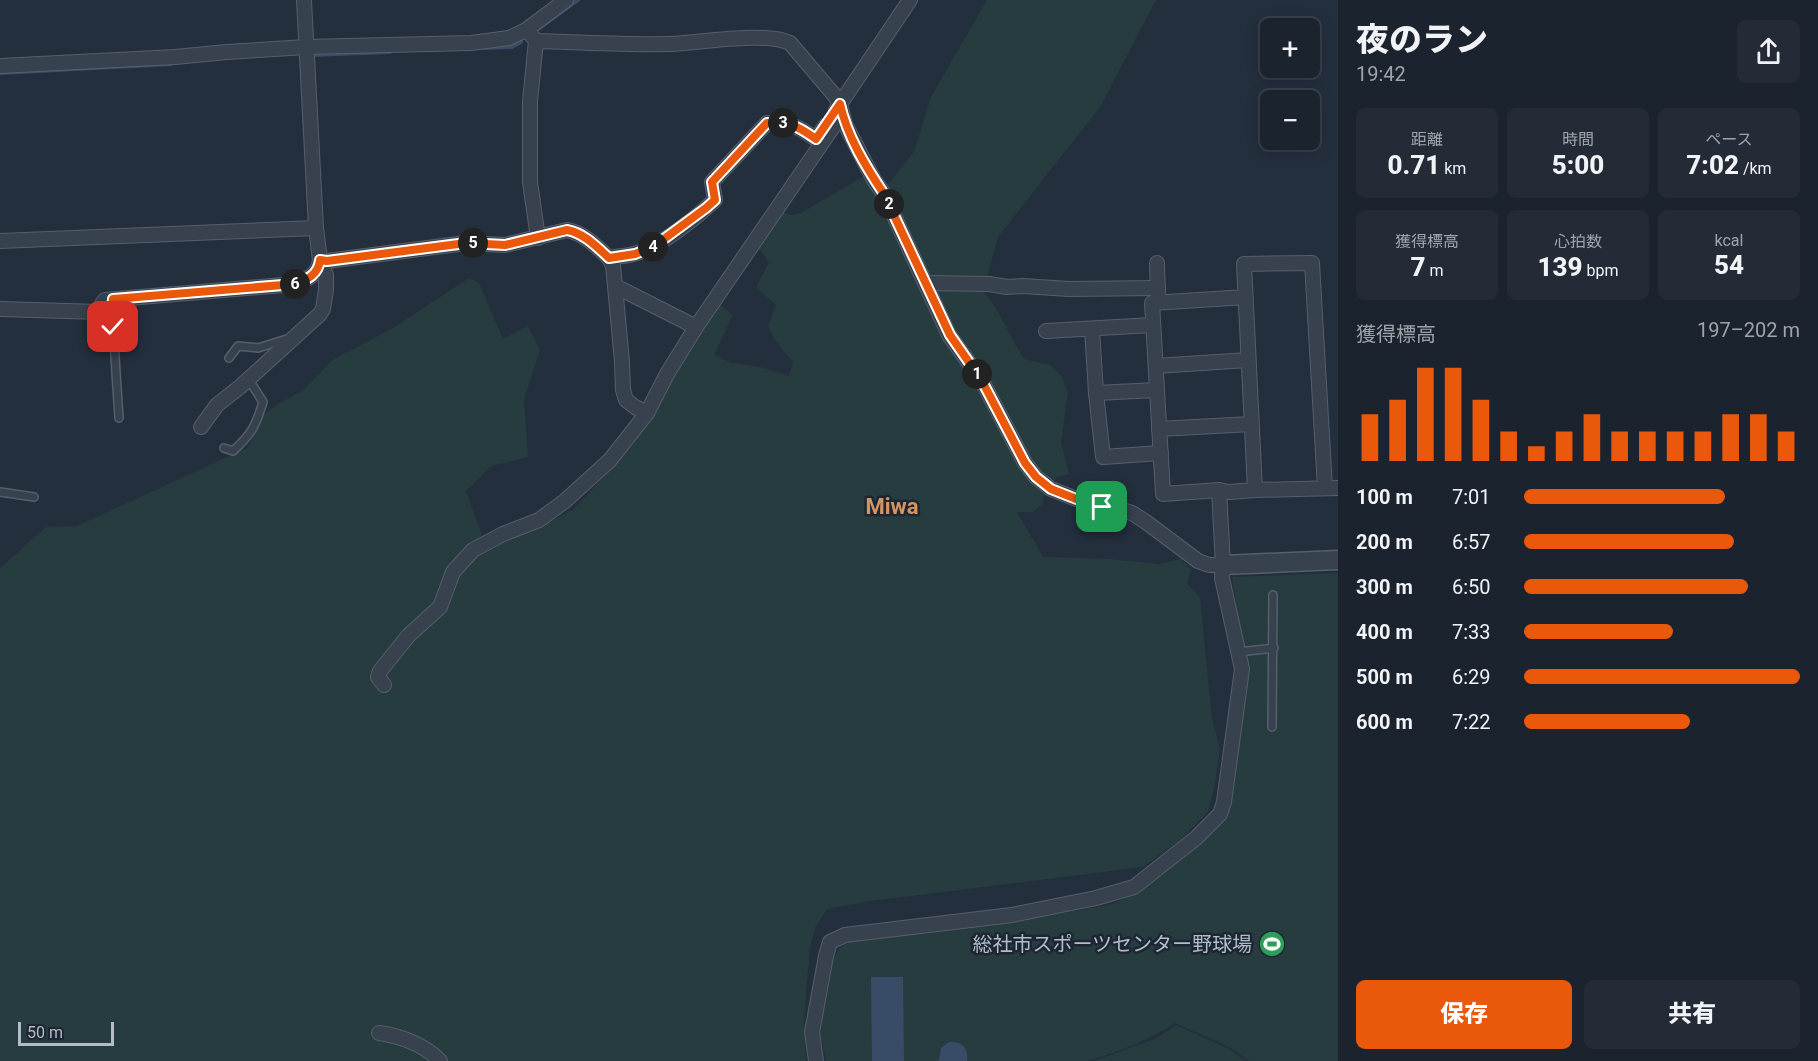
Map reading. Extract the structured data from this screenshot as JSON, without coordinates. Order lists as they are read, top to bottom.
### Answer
{
  "districts": ["Miwa"],
  "places": {
    "sports": ["総社市スポーツセンター野球場"]
  },
  "scale_bar": "50 m",
  "page": {
    "heading": ["夜のラン", "19:42"],
    "map_buttons": ["+", "−"],
    "stats": [
      ["距離", "0.71 km"],
      ["時間", "5:00"],
      ["ペース", "7:02 /km"],
      ["獲得標高", "7 m"],
      ["心拍数", "139 bpm"],
      ["kcal", "54"]
    ],
    "pins": [
      "3",
      "2",
      "5",
      "4",
      "6",
      "1"
    ],
    "chart": ["獲得標高", "197–202 m"],
    "list": [
      {
        "name": "100 m",
        "note": "7:01"
      },
      {
        "name": "200 m",
        "note": "6:57"
      },
      {
        "name": "300 m",
        "note": "6:50"
      },
      {
        "name": "400 m",
        "note": "7:33"
      },
      {
        "name": "500 m",
        "note": "6:29"
      },
      {
        "name": "600 m",
        "note": "7:22"
      }
    ],
    "buttons": ["保存", "共有"],
    "scale": "50 m"
  }
}
